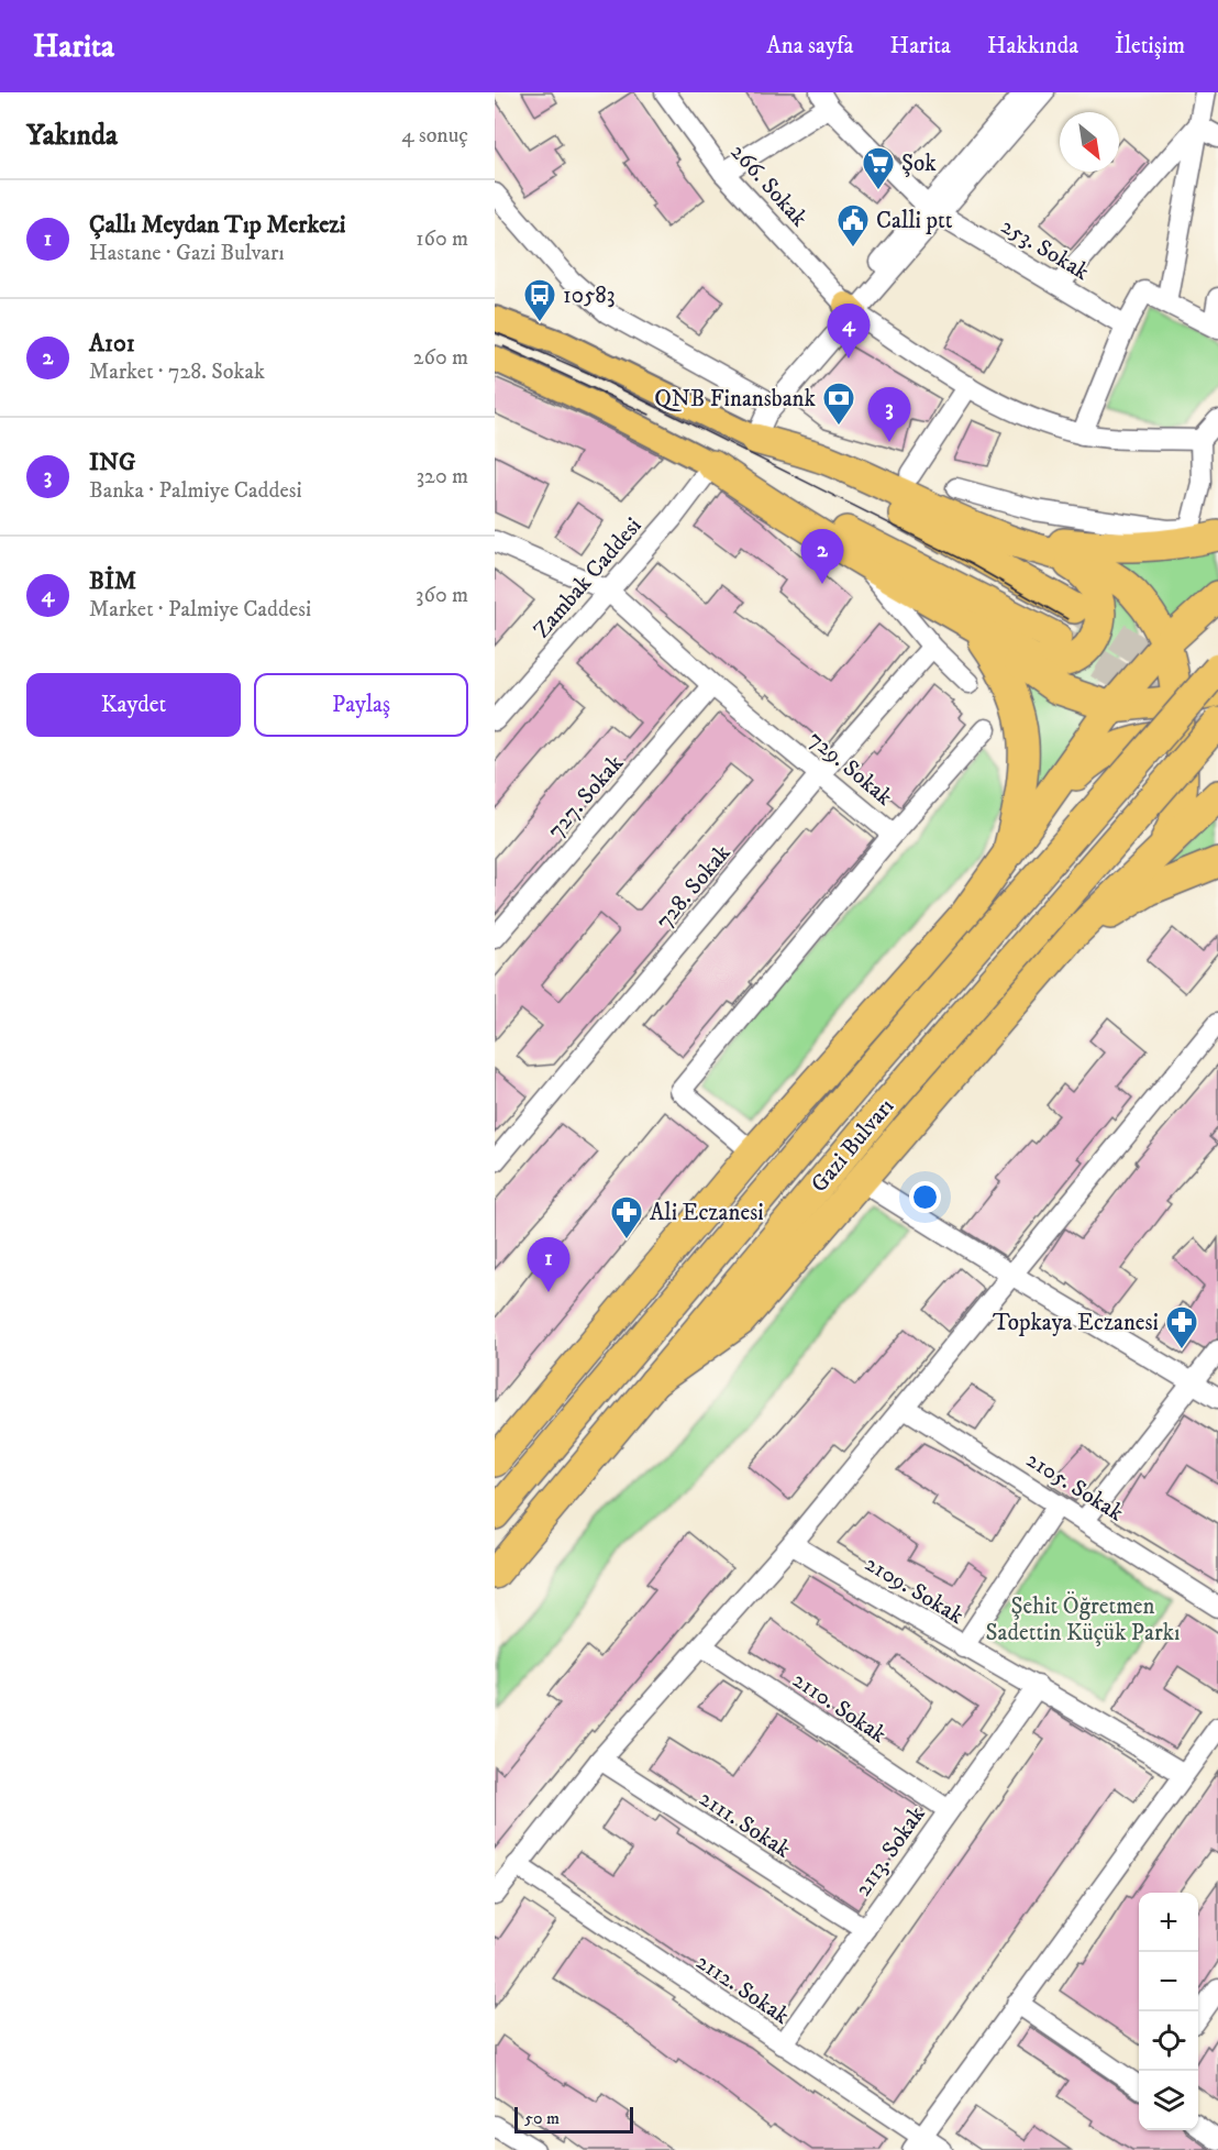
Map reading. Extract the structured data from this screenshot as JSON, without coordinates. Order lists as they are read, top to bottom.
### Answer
{
  "streets": {
    "highway": ["Gazi Bulvarı"],
    "street": [
      "266. Sokak",
      "253. Sokak",
      "Zambak Caddesi",
      "729. Sokak",
      "727. Sokak",
      "728. Sokak",
      "2105. Sokak",
      "2109. Sokak",
      "2110. Sokak",
      "2111. Sokak",
      "2113. Sokak",
      "2112. Sokak"
    ]
  },
  "crossings": [
    ["Zambak Caddesi", "729. Sokak"],
    ["729. Sokak", "727. Sokak"],
    ["729. Sokak", "728. Sokak"],
    ["2109. Sokak", "2113. Sokak"],
    ["2110. Sokak", "2113. Sokak"],
    ["2111. Sokak", "2113. Sokak"],
    ["2113. Sokak", "2112. Sokak"]
  ],
  "parks": ["Şehit Öğretmen Sadettin Küçük Parkı"],
  "places": {
    "supermarket": ["Şok"],
    "public building": ["Calli ptt"],
    "bus stop": ["10583"],
    "bank": ["QNB Finansbank"],
    "pharmacy": ["Ali Eczanesi", "Topkaya Eczanesi"]
  },
  "scale_bar": "50 m",
  "north": "bottom right",
  "page": {
    "header": "Harita",
    "nav": [
      "Ana sayfa",
      "Harita",
      "Hakkında",
      "İletişim"
    ],
    "heading": ["Yakında", "4 sonuç"],
    "list": [
      {
        "mark": "1",
        "name": "Çallı Meydan Tıp Merkezi",
        "note": "Hastane · Gazi Bulvarı",
        "value": "160 m"
      },
      {
        "mark": "2",
        "name": "A101",
        "note": "Market · 728. Sokak",
        "value": "260 m"
      },
      {
        "mark": "3",
        "name": "ING",
        "note": "Banka · Palmiye Caddesi",
        "value": "320 m"
      },
      {
        "mark": "4",
        "name": "BİM",
        "note": "Market · Palmiye Caddesi",
        "value": "360 m"
      }
    ],
    "pins": [
      "4",
      "3",
      "2",
      "1"
    ],
    "buttons": ["Kaydet", "Paylaş"],
    "map_buttons": ["+", "−"],
    "scale": "50 m"
  }
}
